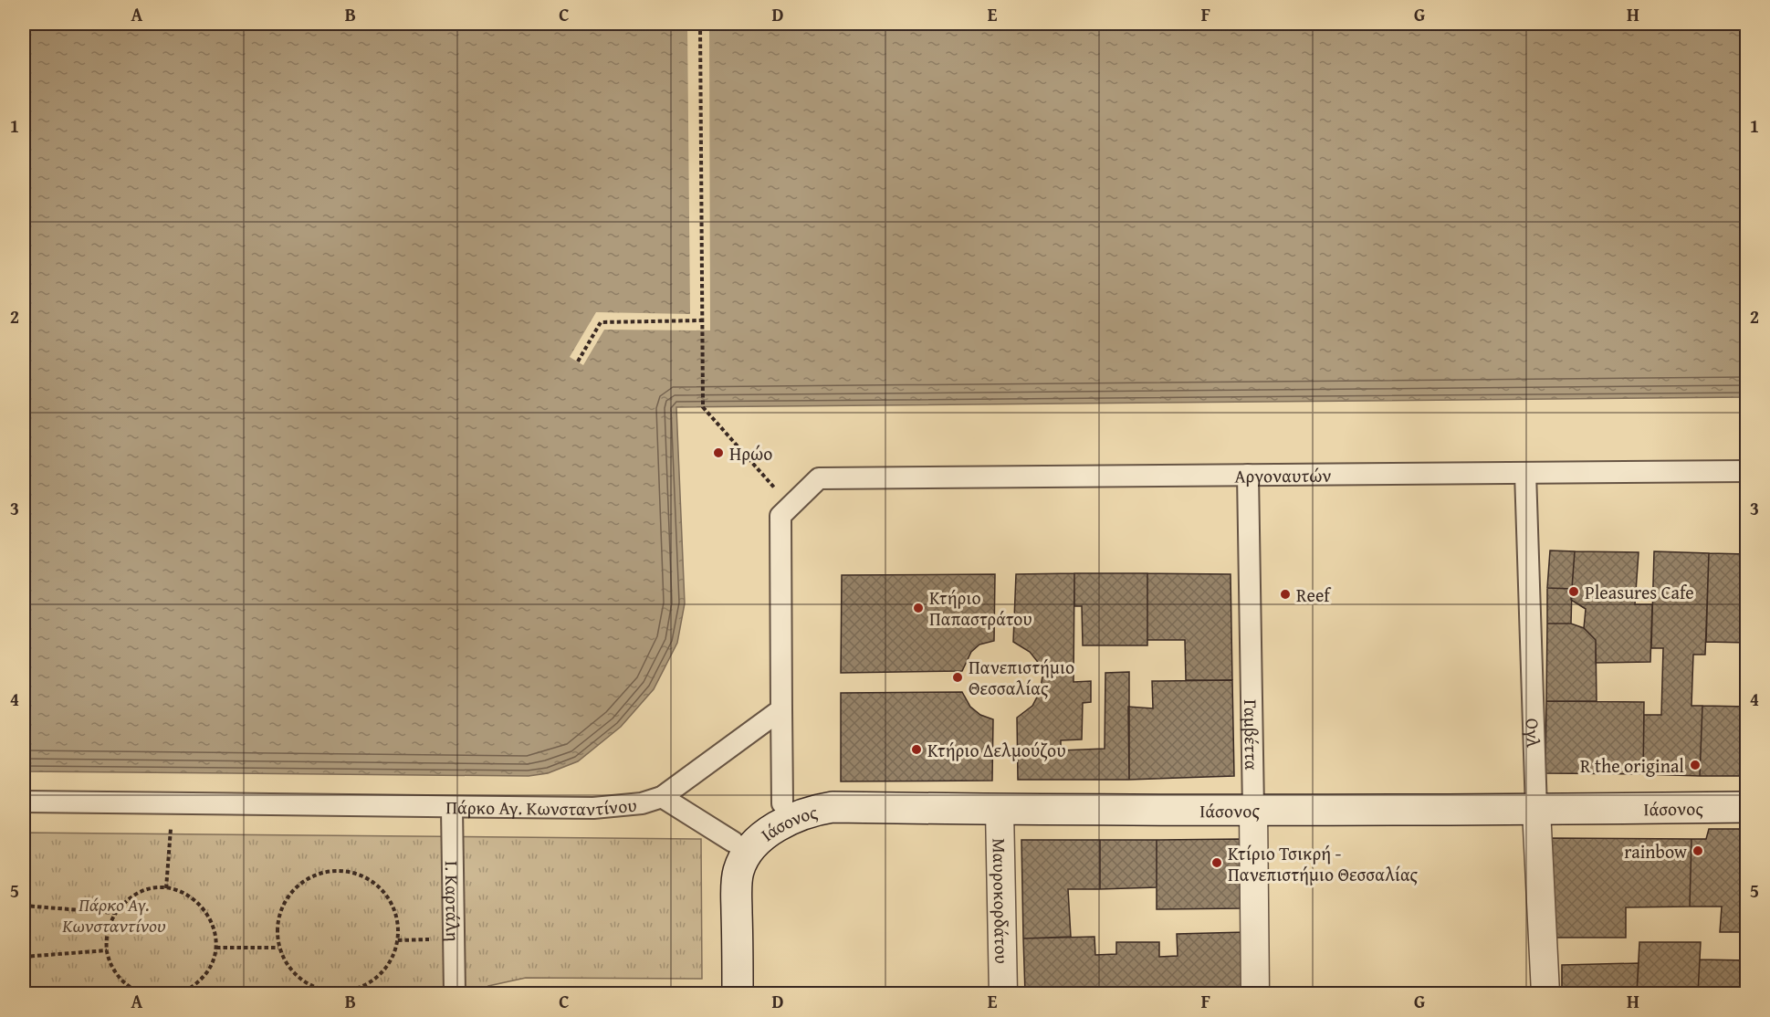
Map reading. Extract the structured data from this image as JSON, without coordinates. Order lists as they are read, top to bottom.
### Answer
{
  "streets": {
    "main road": ["Ιάσονος"],
    "street": [
      "Αργοναυτών",
      "Ογλ",
      "Γαμβέττα",
      "Πάρκο Αγ. Κωνσταντίνου",
      "Ι. Καρτάλη",
      "Μαυροκορδάτου"
    ]
  },
  "crossings": [
    ["Αργοναυτών", "Ογλ"],
    ["Αργοναυτών", "Γαμβέττα"],
    ["Ογλ", "Ιάσονος"],
    ["Γαμβέττα", "Ιάσονος"],
    ["Πάρκο Αγ. Κωνσταντίνου", "Ι. Καρτάλη"],
    ["Ιάσονος", "Μαυροκορδάτου"]
  ],
  "parks": ["Πάρκο Αγ. Κωνσταντίνου"],
  "places": [
    "Ηρώο",
    "Pleasures Cafe",
    "Reef",
    "Κτήριο Παπαστράτου",
    "Πανεπιστήμιο Θεσσαλίας",
    "Κτήριο Δελμούζου",
    "R the original",
    "rainbow",
    "Κτίριο Τσικρή - Πανεπιστήμιο Θεσσαλίας"
  ],
  "grid": {
    "columns": [
      "A",
      "B",
      "C",
      "D",
      "E",
      "F",
      "G",
      "H"
    ],
    "rows": [
      "1",
      "2",
      "3",
      "4",
      "5"
    ]
  }
}
